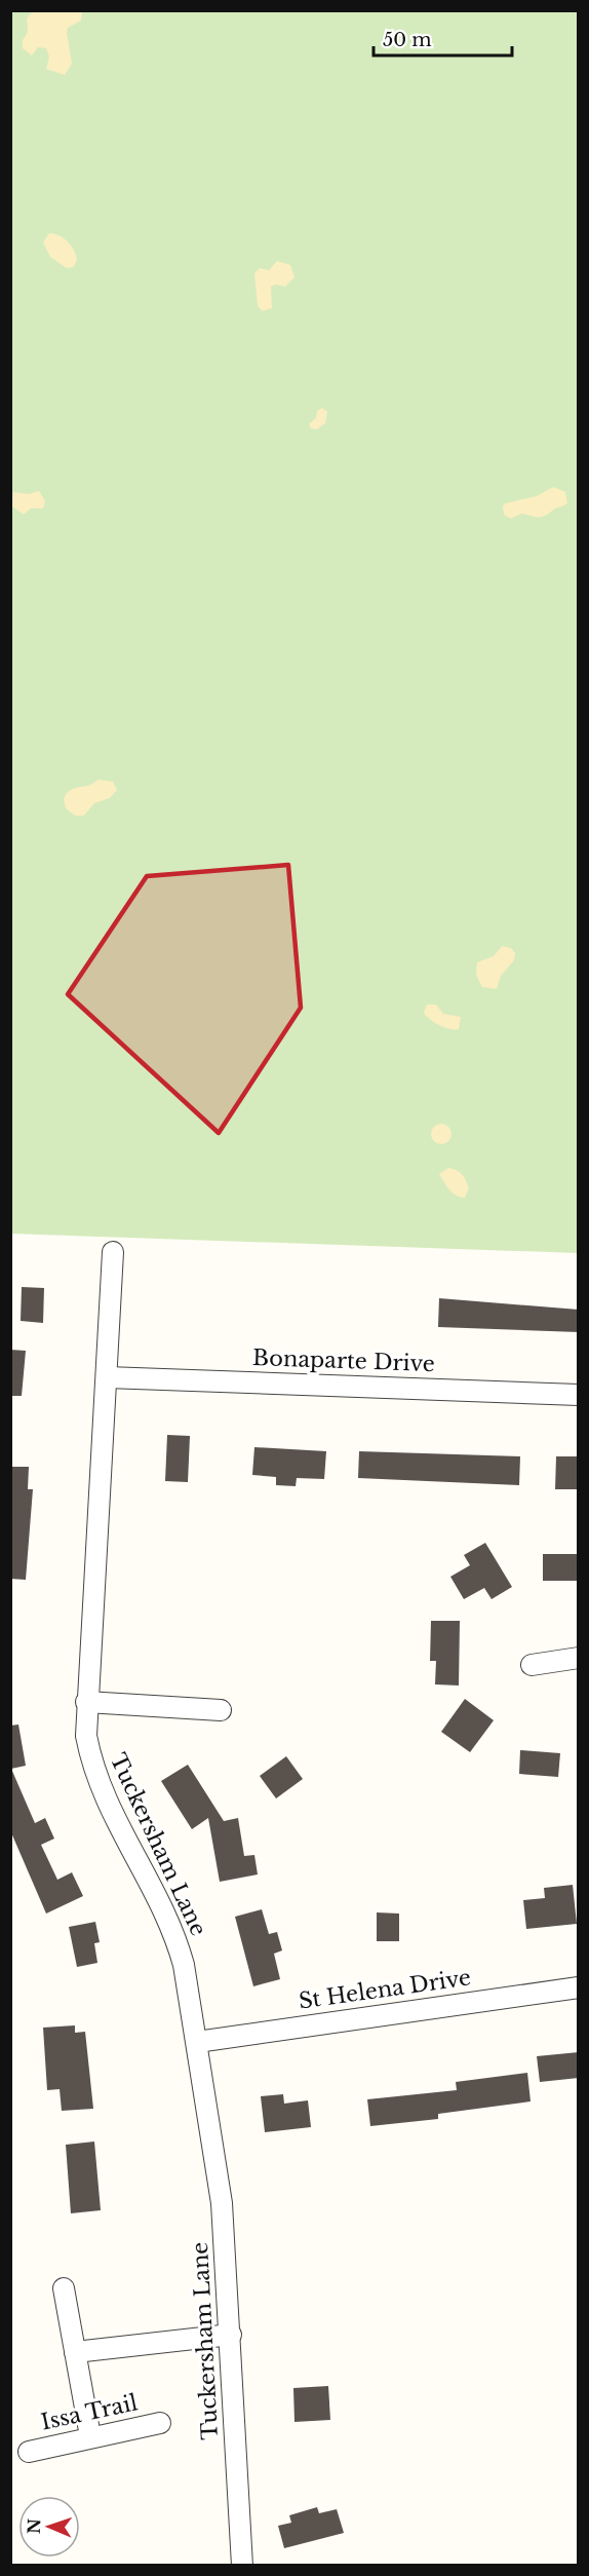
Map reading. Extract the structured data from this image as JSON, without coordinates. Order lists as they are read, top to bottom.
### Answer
{
  "streets": {
    "street": [
      "Bonaparte Drive",
      "Tuckersham Lane",
      "St Helena Drive",
      "Issa Trail"
    ]
  },
  "crossings": [
    ["Bonaparte Drive", "Tuckersham Lane"],
    ["Tuckersham Lane", "St Helena Drive"]
  ],
  "scale_bar": "50 m",
  "north": "left"
}
